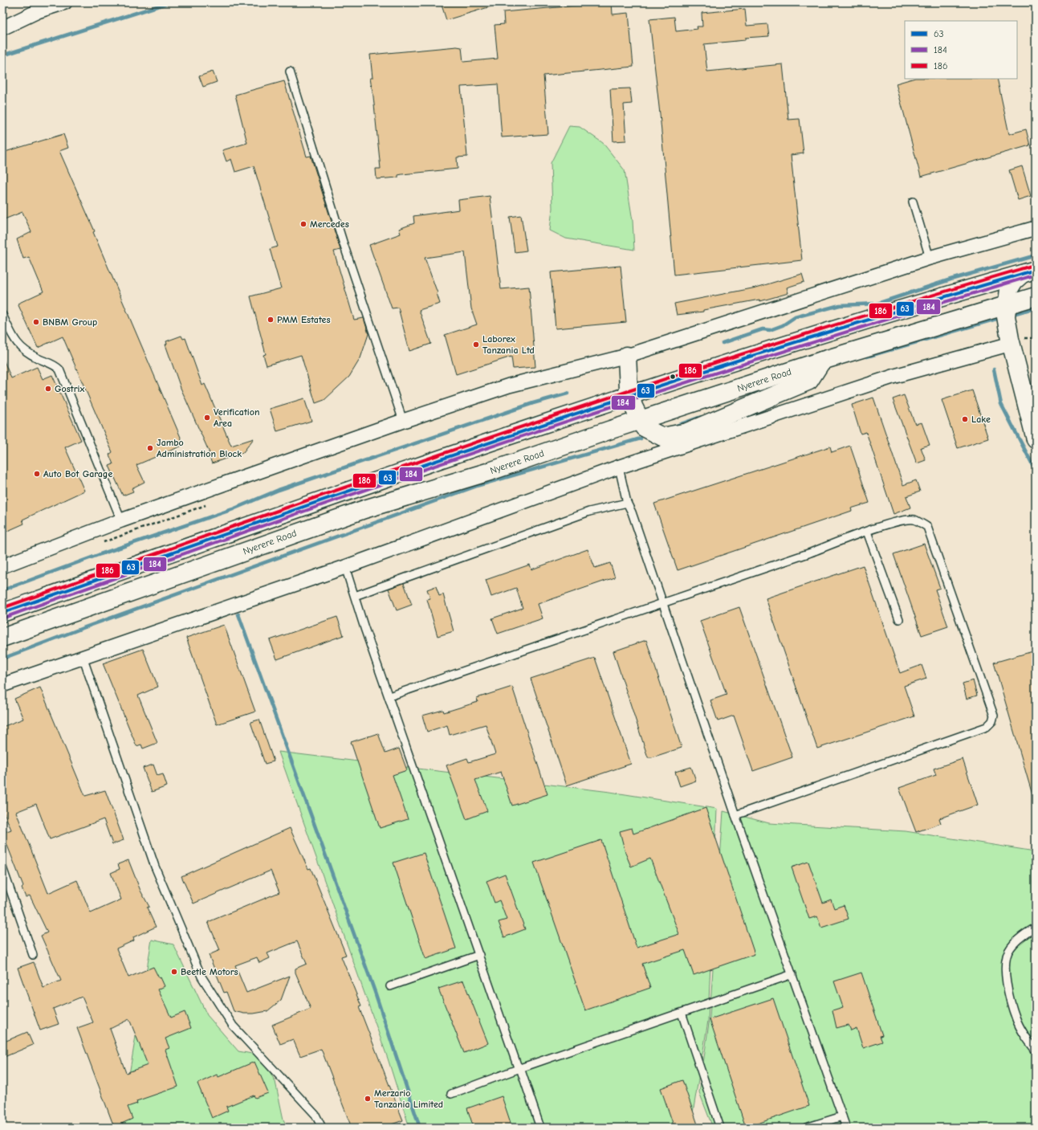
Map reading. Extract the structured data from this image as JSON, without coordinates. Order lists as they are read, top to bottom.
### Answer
{
  "streets": {
    "main road": ["Nyerere Road"]
  },
  "places": [
    "Mercedes",
    "PMM Estates",
    "BNBM Group",
    "Laborex Tanzania Ltd",
    "Gostrix",
    "Verification Area",
    "Lake",
    "Jambo Administration Block",
    "Auto Bot Garage",
    "Beetle Motors",
    "Merzario Tanzania Limited"
  ],
  "lines": ["transit line 186", "transit line 63", "transit line 184"],
  "legend": ["63", "184", "186"]
}
